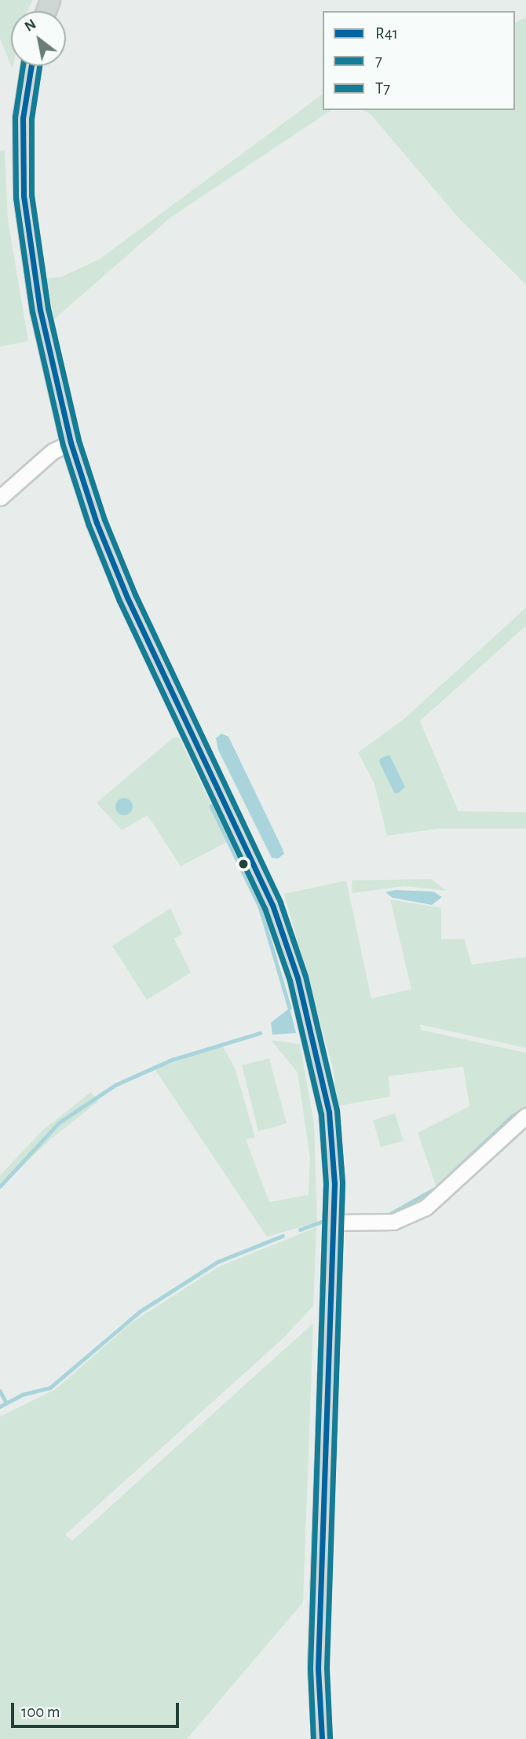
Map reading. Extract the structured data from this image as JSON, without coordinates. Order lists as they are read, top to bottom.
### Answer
{
  "lines": ["transit line R41", "transit line 7", "transit line T7"],
  "legend": ["R41", "7", "T7"],
  "scale_bar": "100 m",
  "north": "top left"
}
